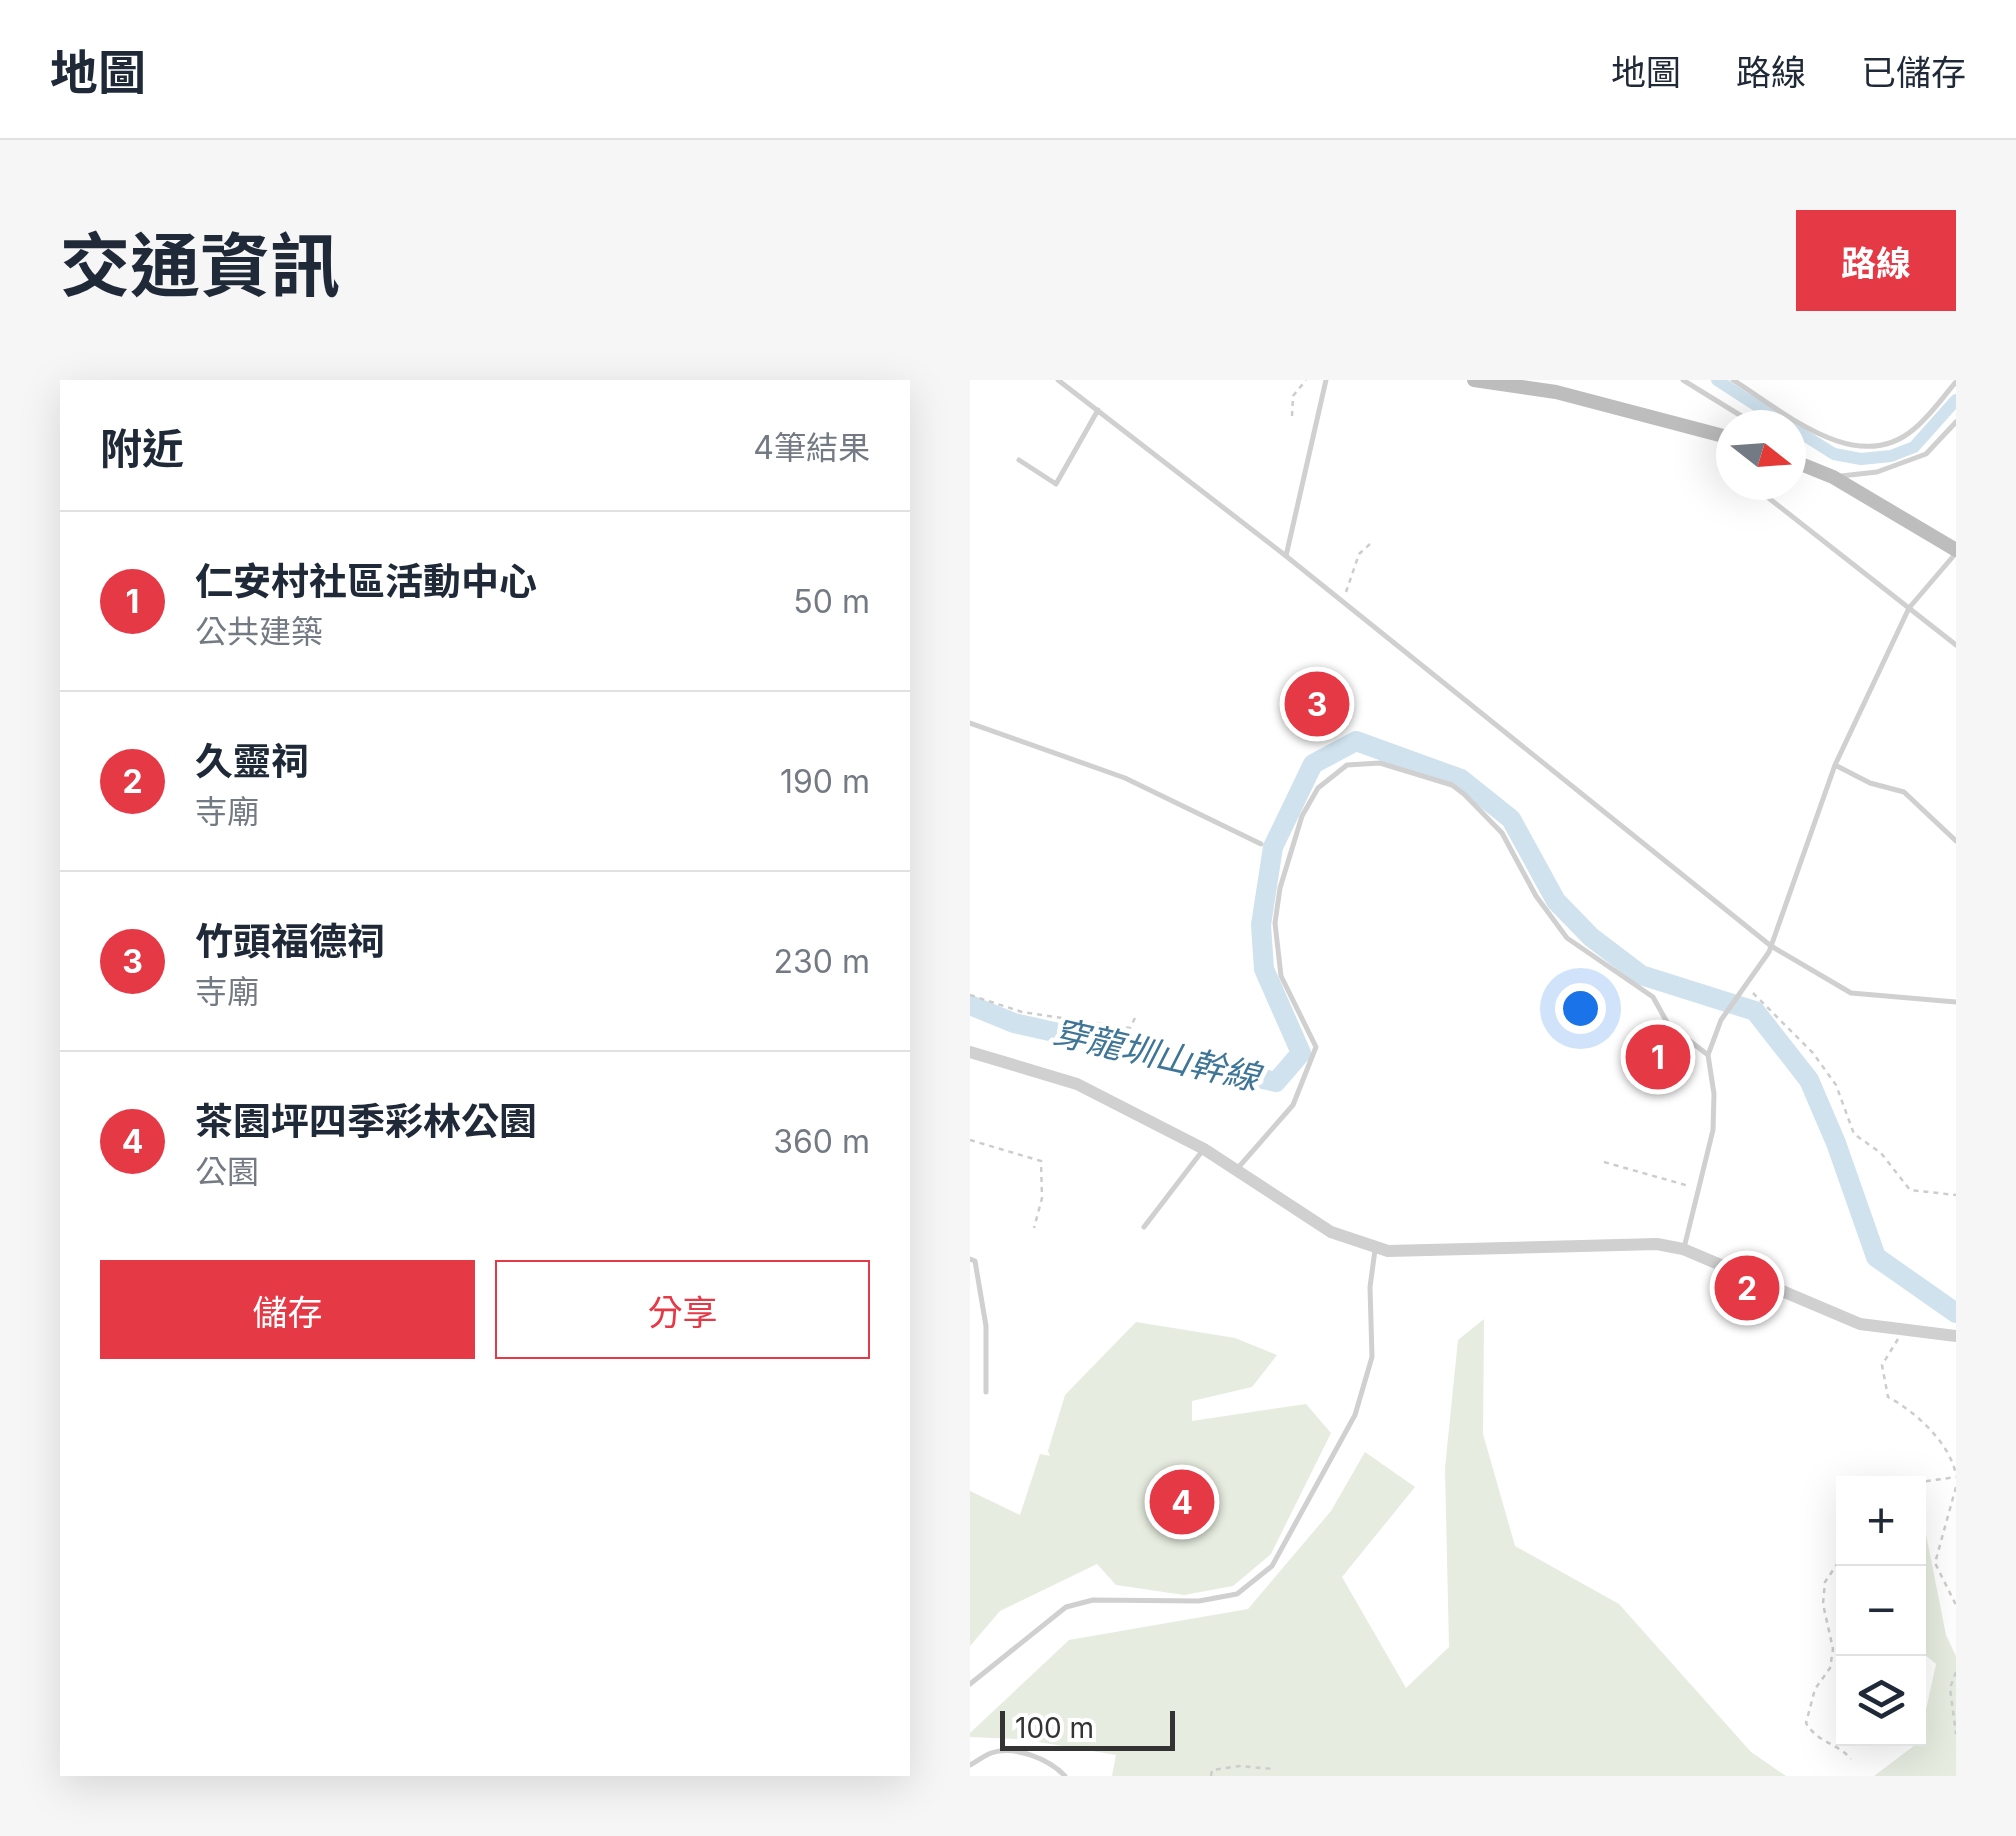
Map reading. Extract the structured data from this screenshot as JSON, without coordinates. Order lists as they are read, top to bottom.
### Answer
{
  "water": ["穿龍圳山幹線"],
  "scale_bar": "100 m",
  "north": "right",
  "page": {
    "header": "地圖",
    "nav": ["地圖", "路線", "已儲存"],
    "title": "交通資訊",
    "buttons": [
      "路線",
      ["儲存", "分享"]
    ],
    "heading": ["附近", "4筆結果"],
    "list": [
      {
        "mark": "1",
        "name": "仁安村社區活動中心",
        "note": "公共建築",
        "value": "50 m"
      },
      {
        "mark": "2",
        "name": "久靈祠",
        "note": "寺廟",
        "value": "190 m"
      },
      {
        "mark": "3",
        "name": "竹頭福德祠",
        "note": "寺廟",
        "value": "230 m"
      },
      {
        "mark": "4",
        "name": "茶園坪四季彩林公園",
        "note": "公園",
        "value": "360 m"
      }
    ],
    "pins": [
      "3",
      "1",
      "2",
      "4"
    ],
    "map_buttons": ["+", "−"],
    "scale": "100 m"
  }
}
